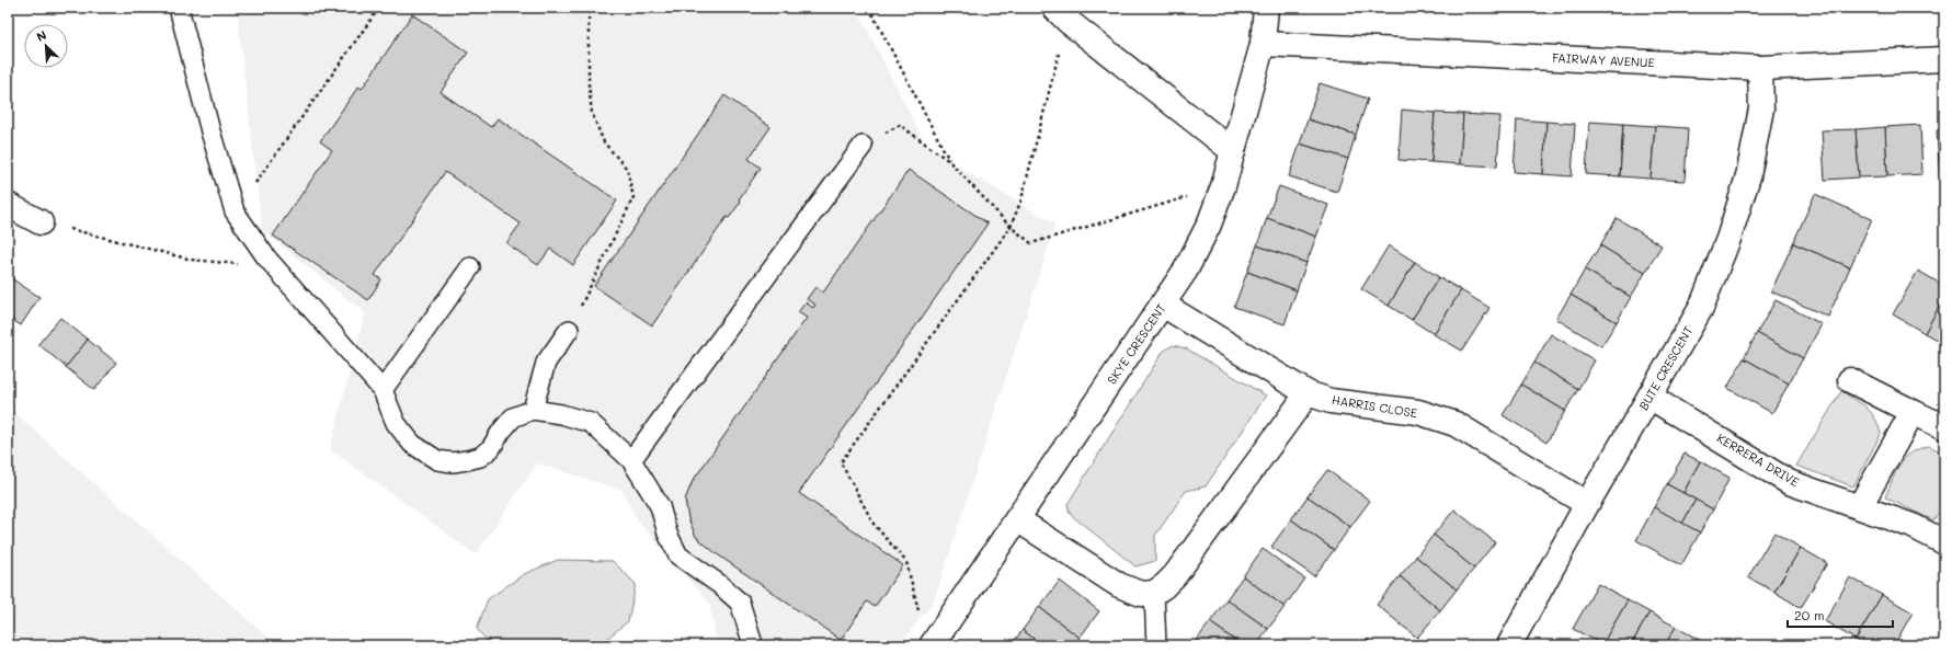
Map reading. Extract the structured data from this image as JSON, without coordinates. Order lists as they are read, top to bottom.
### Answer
{
  "streets": {
    "street": [
      "FAIRWAY AVENUE",
      "SKYE CRESCENT",
      "BUTE CRESCENT",
      "HARRIS CLOSE",
      "KERRERA DRIVE"
    ]
  },
  "crossings": [
    ["FAIRWAY AVENUE", "SKYE CRESCENT"],
    ["FAIRWAY AVENUE", "BUTE CRESCENT"],
    ["SKYE CRESCENT", "HARRIS CLOSE"],
    ["BUTE CRESCENT", "HARRIS CLOSE"],
    ["BUTE CRESCENT", "KERRERA DRIVE"]
  ],
  "scale_bar": "20 m",
  "north": "top left"
}
